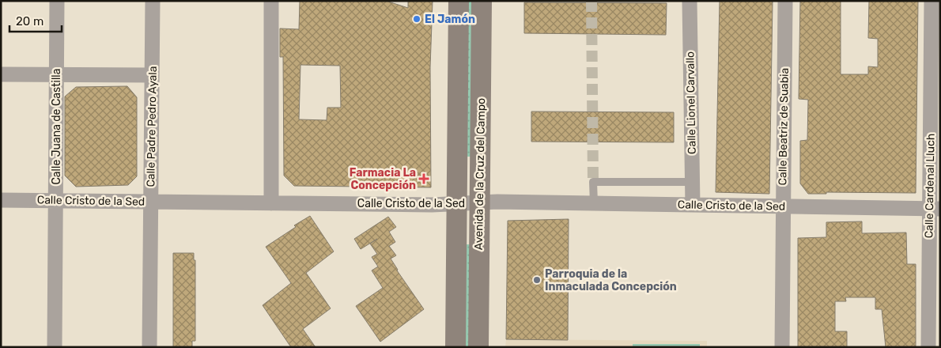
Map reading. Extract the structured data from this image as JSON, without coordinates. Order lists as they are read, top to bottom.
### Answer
{
  "streets": {
    "main road": ["Avenida de la Cruz del Campo"],
    "street": [
      "Calle Lionel Carvallo",
      "Calle Juana de Castilla",
      "Calle Padre Pedro Ayala",
      "Calle Beatriz de Suabia",
      "Calle Cardenal Lluch",
      "Calle Cristo de la Sed"
    ]
  },
  "crossings": [
    ["Calle Lionel Carvallo", "Calle Cristo de la Sed"],
    ["Calle Juana de Castilla", "Calle Cristo de la Sed"],
    ["Calle Padre Pedro Ayala", "Calle Cristo de la Sed"],
    ["Calle Beatriz de Suabia", "Calle Cristo de la Sed"],
    ["Avenida de la Cruz del Campo", "Calle Cristo de la Sed"],
    ["Calle Cardenal Lluch", "Calle Cristo de la Sed"]
  ],
  "places": {
    "other": ["El Jamón", "Parroquia de la Inmaculada Concepción"],
    "health": ["Farmacia La Concepción"]
  },
  "scale_bar": "20 m"
}
